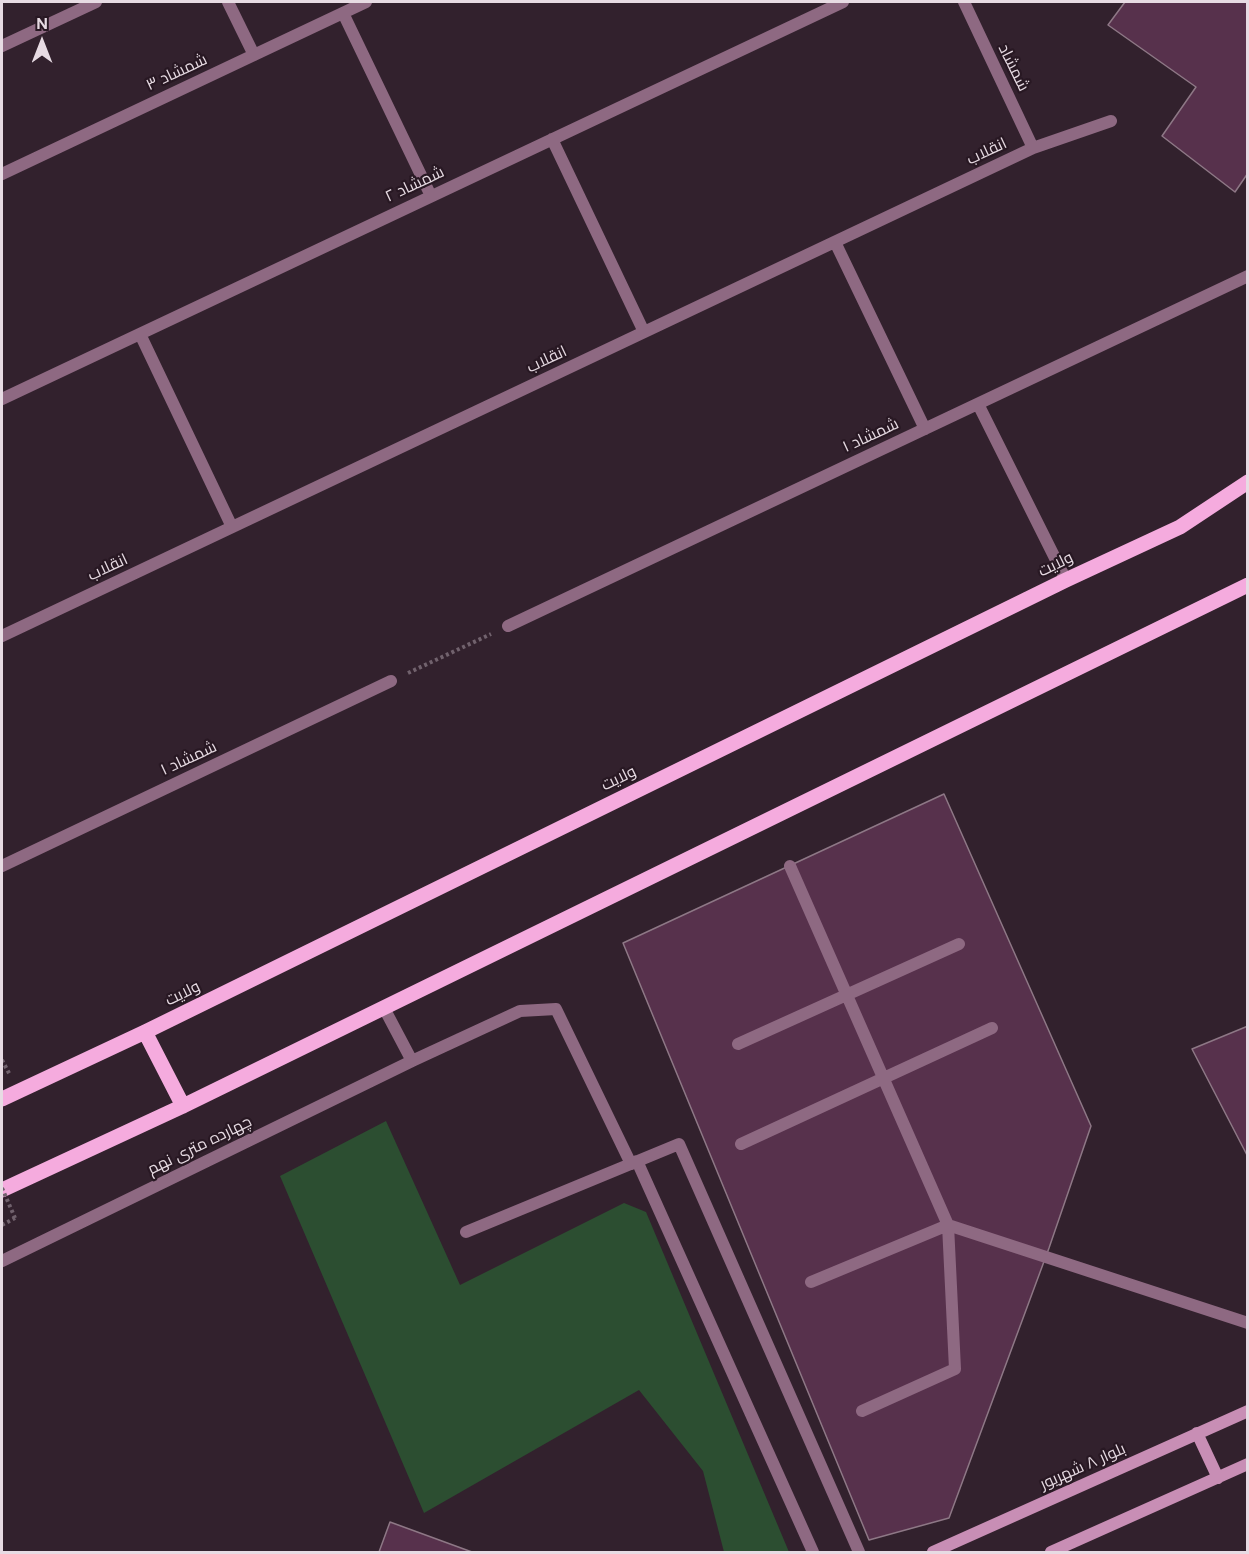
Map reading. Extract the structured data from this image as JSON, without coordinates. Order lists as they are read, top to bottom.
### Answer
{
  "streets": {
    "main road": ["ولایت"],
    "street": [
      "شمشاد",
      "شمشاد ۳",
      "انقلاب",
      "شمشاد ۲",
      "شمشاد ۱",
      "چهارده متری نهم",
      "بلوار ۸ شهریور"
    ]
  },
  "crossings": [
    ["شمشاد", "انقلاب"]
  ],
  "north": "top"
}
